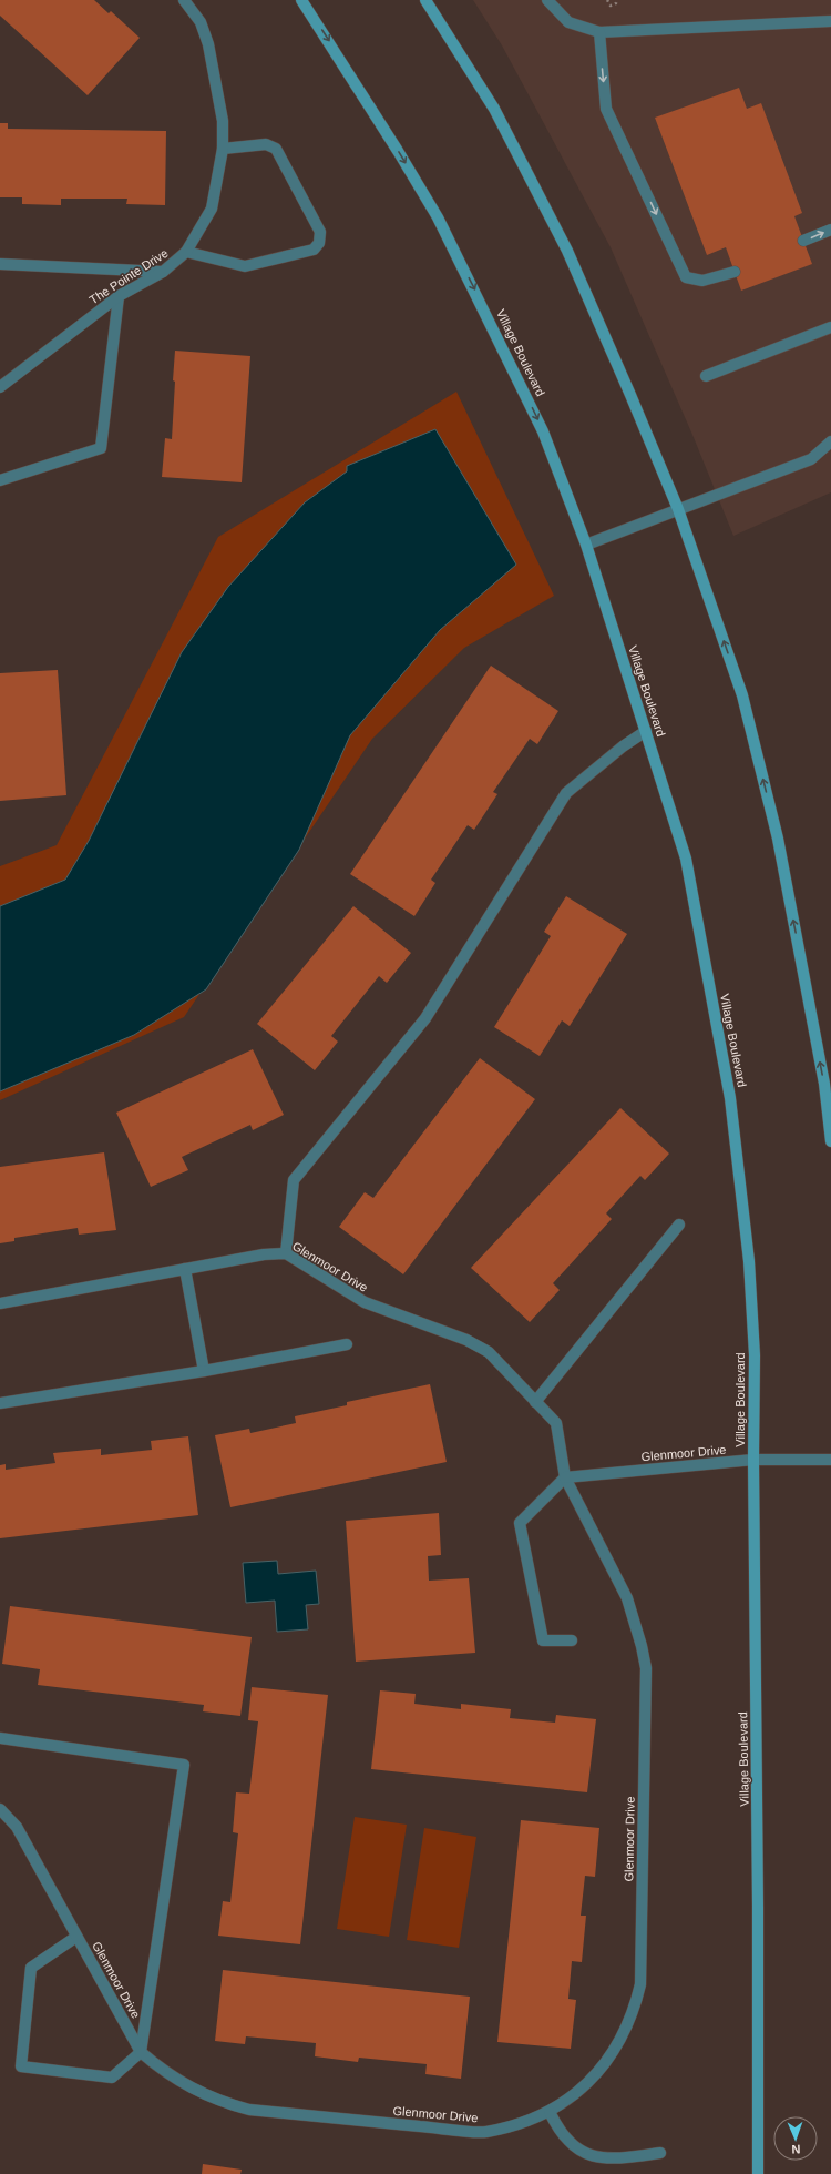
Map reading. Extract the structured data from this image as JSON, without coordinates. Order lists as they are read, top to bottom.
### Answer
{
  "streets": {
    "street": ["The Pointe Drive", "Village Boulevard", "Glenmoor Drive"]
  },
  "crossings": [
    ["Village Boulevard", "Glenmoor Drive"]
  ],
  "north": "bottom"
}
